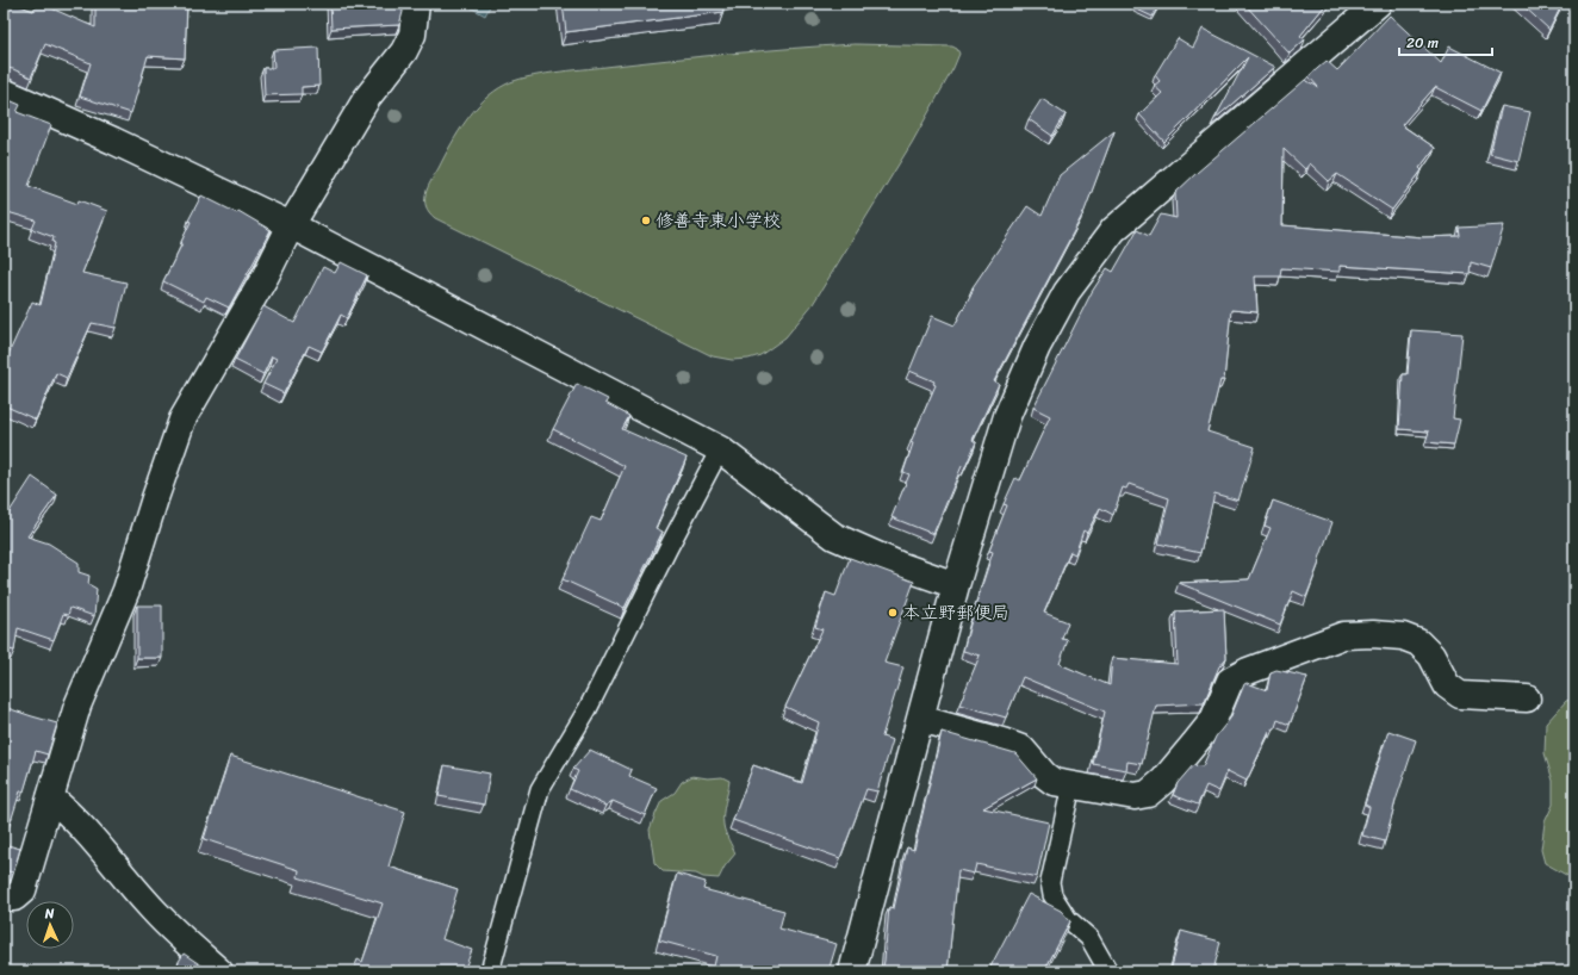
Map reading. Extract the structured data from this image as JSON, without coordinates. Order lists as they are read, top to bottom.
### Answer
{
  "places": ["修善寺東小学校", "本立野郵便局"],
  "scale_bar": "20 m",
  "north": "top"
}
